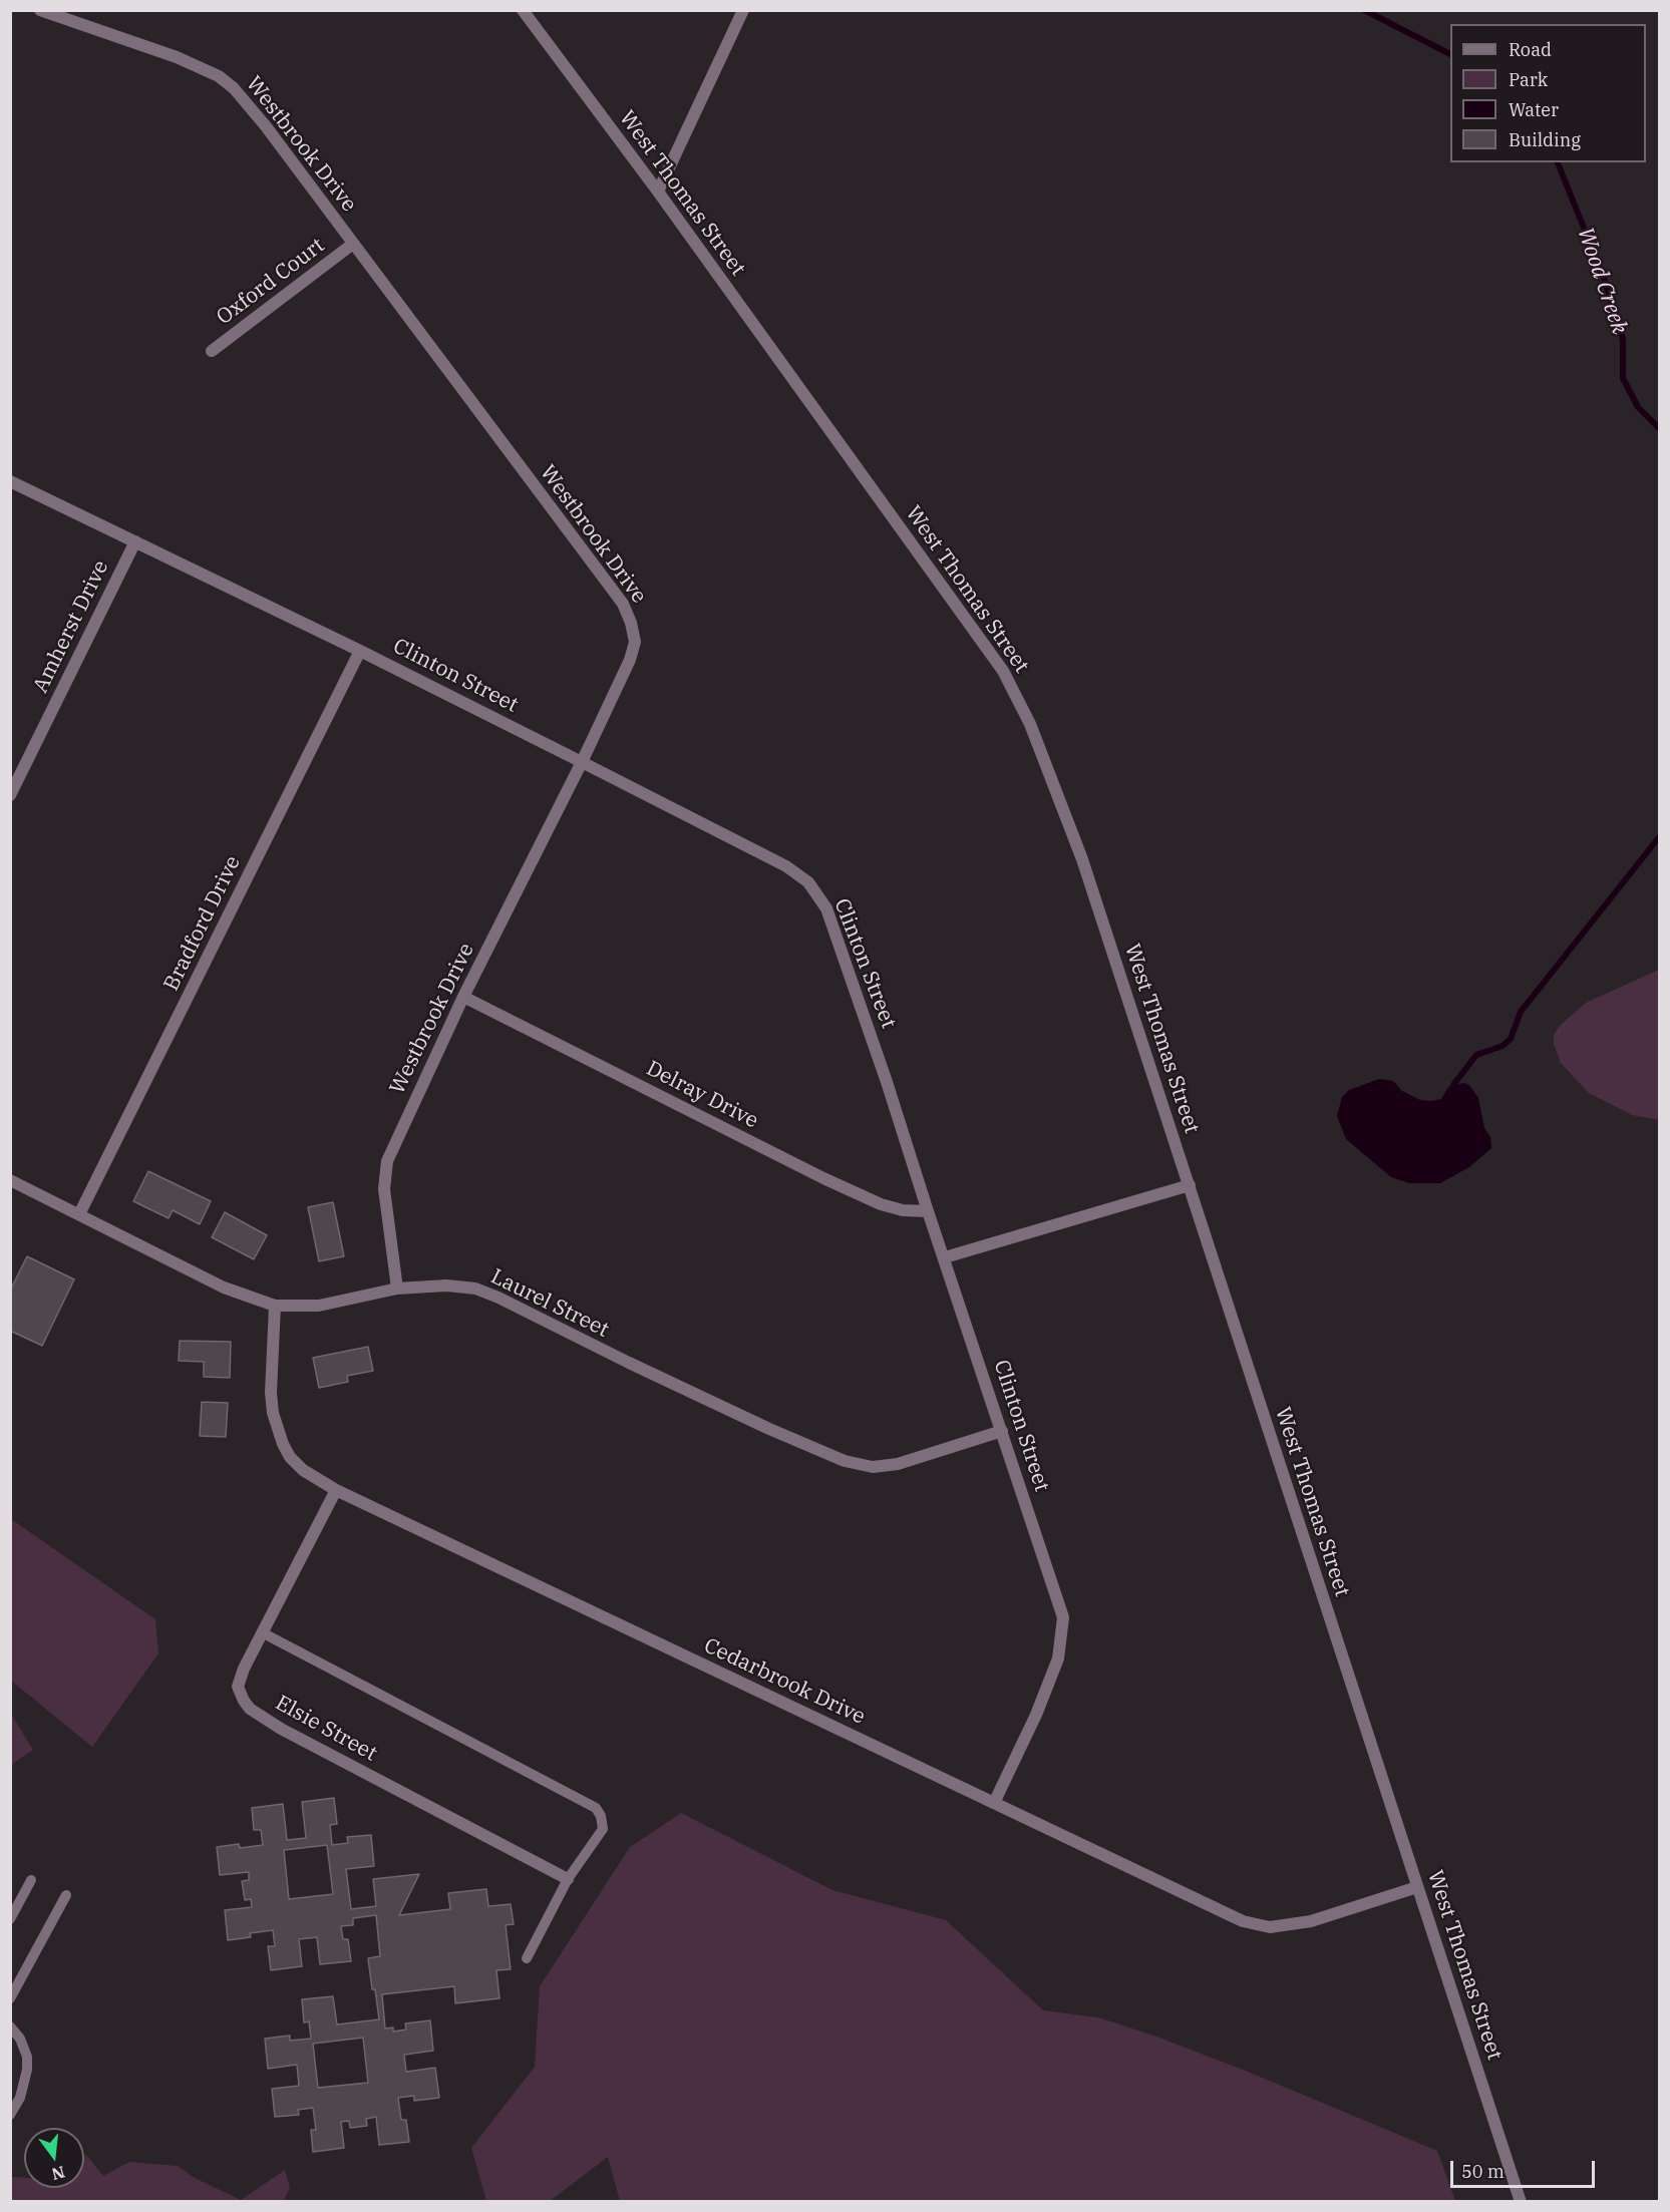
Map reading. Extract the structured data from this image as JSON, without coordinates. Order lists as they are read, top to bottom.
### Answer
{
  "streets": {
    "street": [
      "Westbrook Drive",
      "West Thomas Street",
      "Oxford Court",
      "Amherst Drive",
      "Clinton Street",
      "Bradford Drive",
      "Delray Drive",
      "Laurel Street",
      "Cedarbrook Drive",
      "Elsie Street"
    ]
  },
  "crossings": [
    ["Westbrook Drive", "Oxford Court"],
    ["Westbrook Drive", "Clinton Street"],
    ["Westbrook Drive", "Delray Drive"],
    ["Westbrook Drive", "Laurel Street"],
    ["West Thomas Street", "Cedarbrook Drive"],
    ["Amherst Drive", "Clinton Street"],
    ["Clinton Street", "Bradford Drive"],
    ["Clinton Street", "Delray Drive"],
    ["Clinton Street", "Laurel Street"],
    ["Clinton Street", "Cedarbrook Drive"],
    ["Bradford Drive", "Laurel Street"],
    ["Laurel Street", "Cedarbrook Drive"],
    ["Cedarbrook Drive", "Elsie Street"]
  ],
  "water": ["Wood Creek"],
  "legend": [
    "Road",
    "Park",
    "Water",
    "Building"
  ],
  "scale_bar": "50 m",
  "north": "bottom"
}
